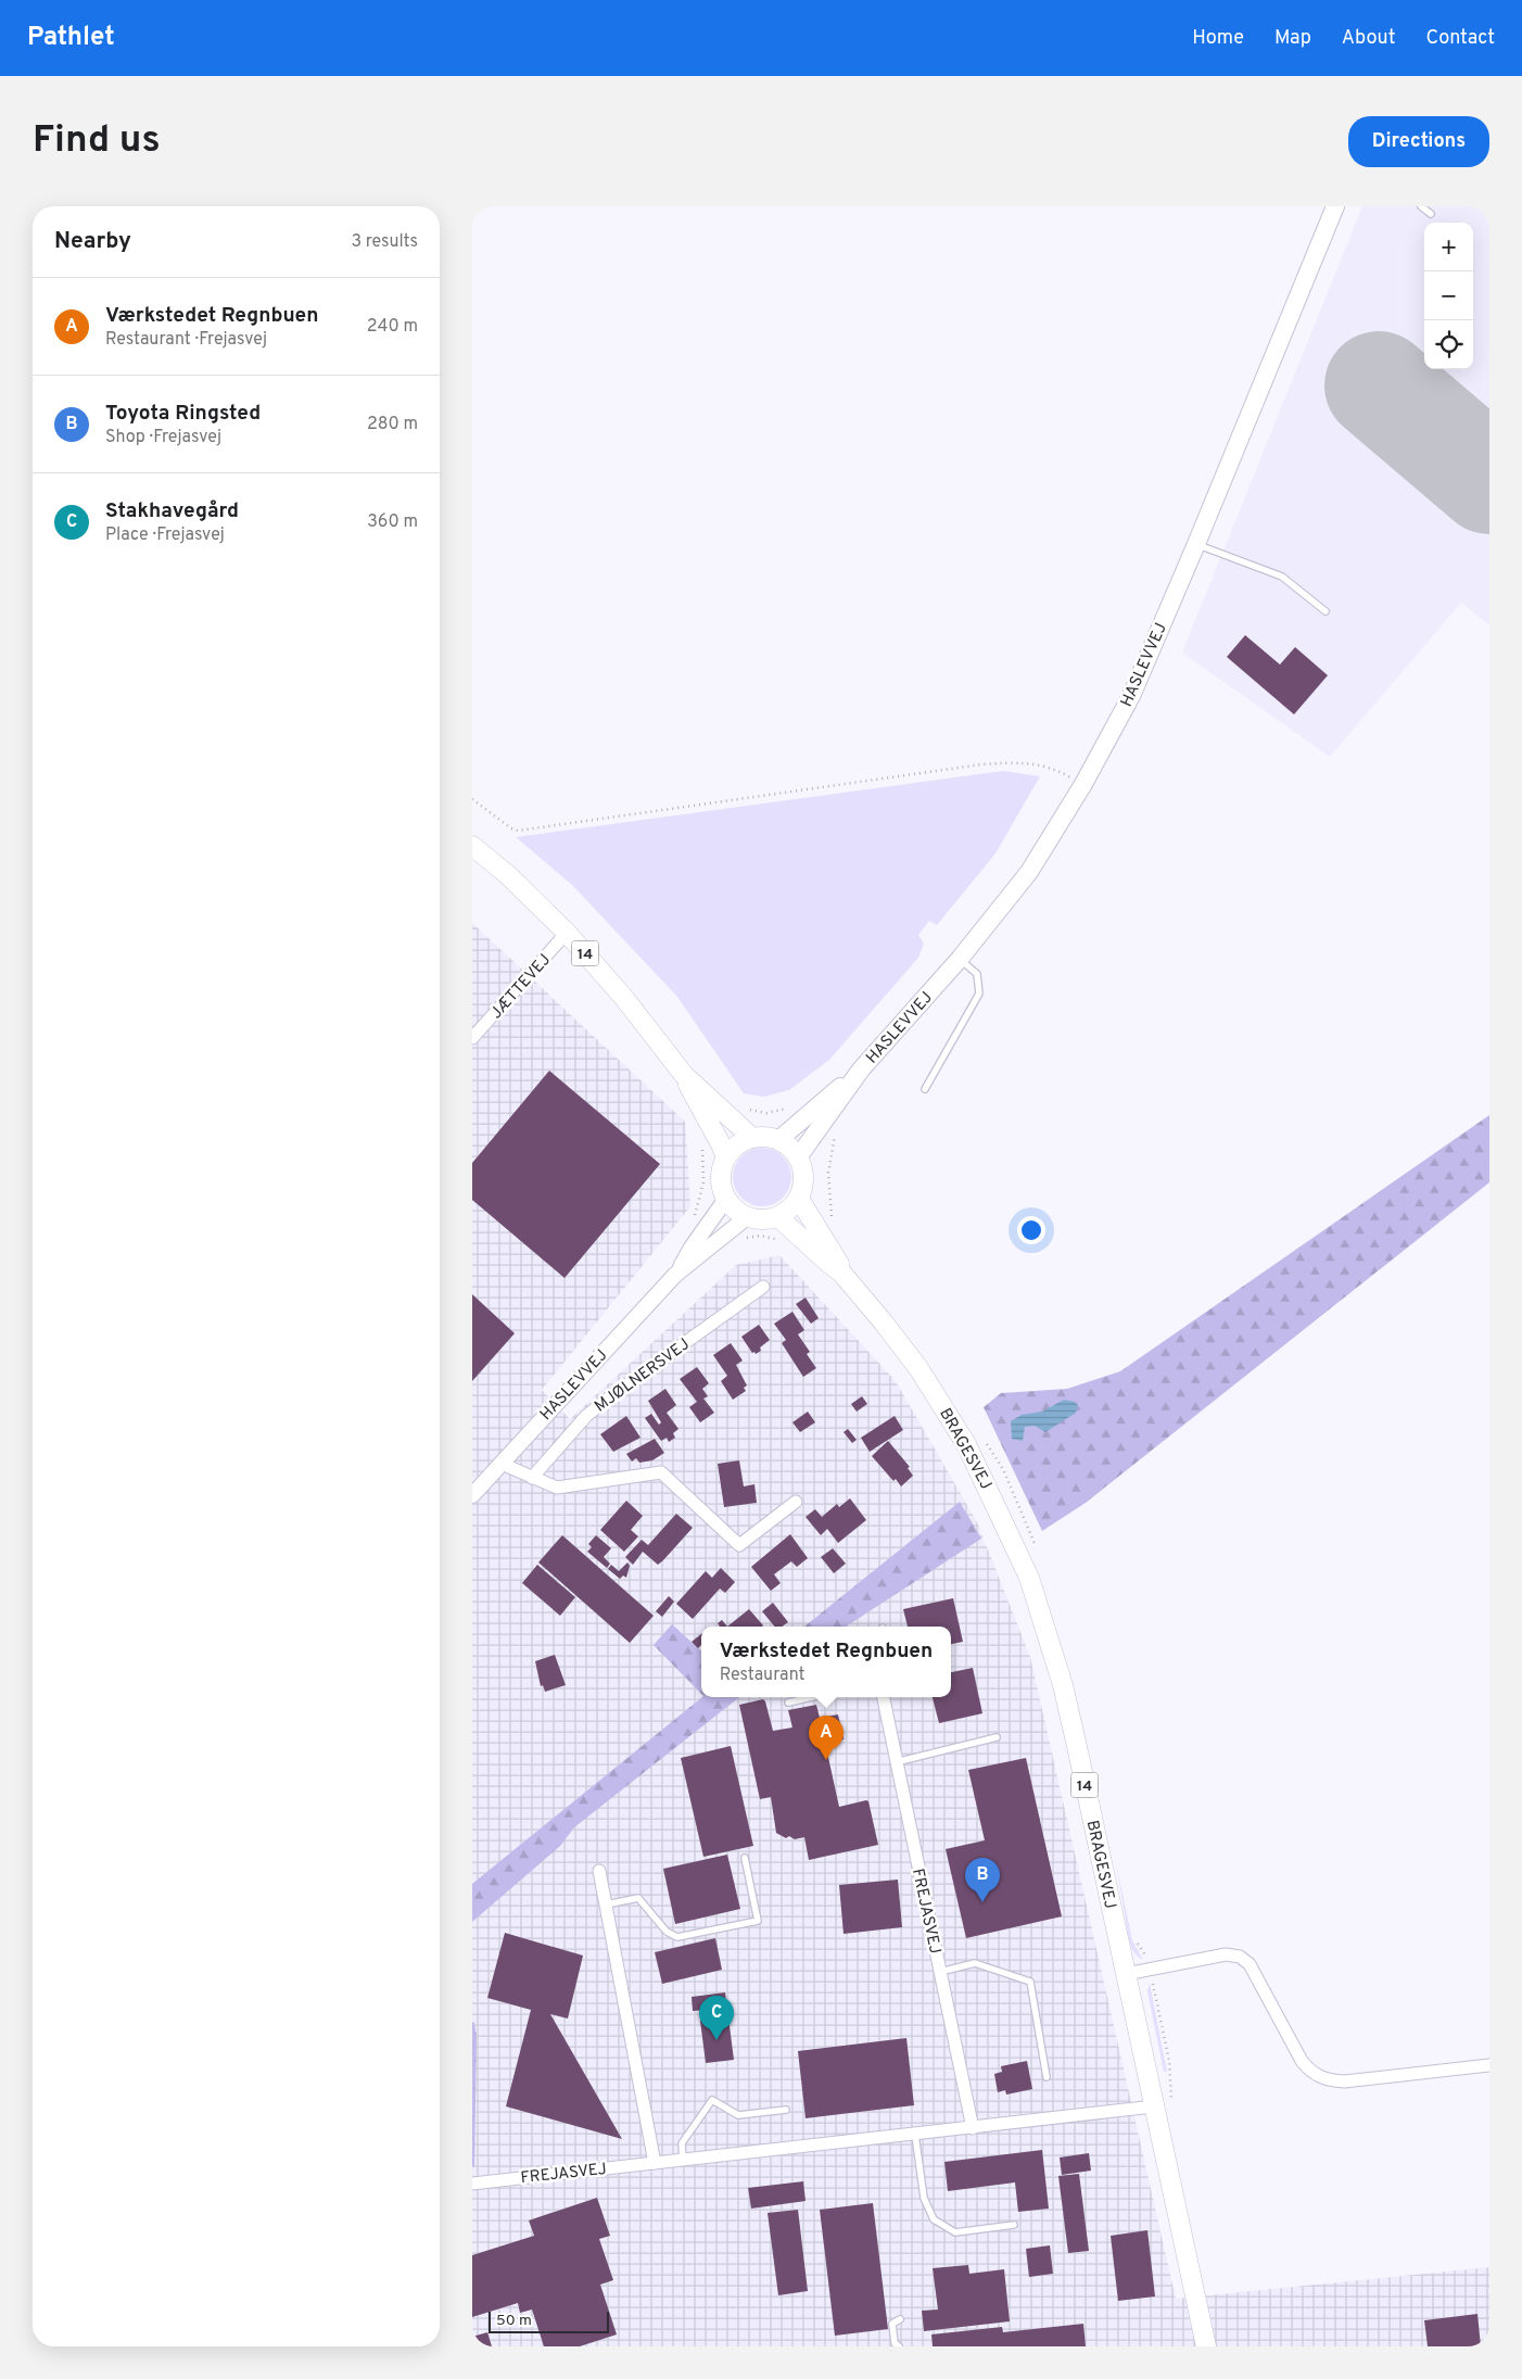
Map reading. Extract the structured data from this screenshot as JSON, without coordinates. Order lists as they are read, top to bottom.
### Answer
{
  "streets": {
    "main road": ["HASLEVVEJ", "14", "BRAGESVEJ"],
    "street": ["JÆTTEVEJ", "MJØLNERSVEJ", "FREJASVEJ"]
  },
  "crossings": [
    ["HASLEVVEJ", "14"],
    ["HASLEVVEJ", "BRAGESVEJ"],
    ["14", "JÆTTEVEJ"],
    ["14", "BRAGESVEJ"],
    ["BRAGESVEJ", "FREJASVEJ"]
  ],
  "scale_bar": "50 m",
  "page": {
    "header": "Pathlet",
    "nav": [
      "Home",
      "Map",
      "About",
      "Contact"
    ],
    "buttons": "Directions",
    "title": "Find us",
    "heading": ["Nearby", "3 results"],
    "map_buttons": ["+", "−"],
    "list": [
      {
        "mark": "A",
        "name": "Værkstedet Regnbuen",
        "note": "Restaurant · Frejasvej",
        "value": "240 m"
      },
      {
        "mark": "B",
        "name": "Toyota Ringsted",
        "note": "Shop · Frejasvej",
        "value": "280 m"
      },
      {
        "mark": "C",
        "name": "Stakhavegård",
        "note": "Place · Frejasvej",
        "value": "360 m"
      }
    ],
    "popup": ["Værkstedet Regnbuen", "Restaurant"],
    "pins": ["A", "B", "C"],
    "scale": "50 m"
  }
}
